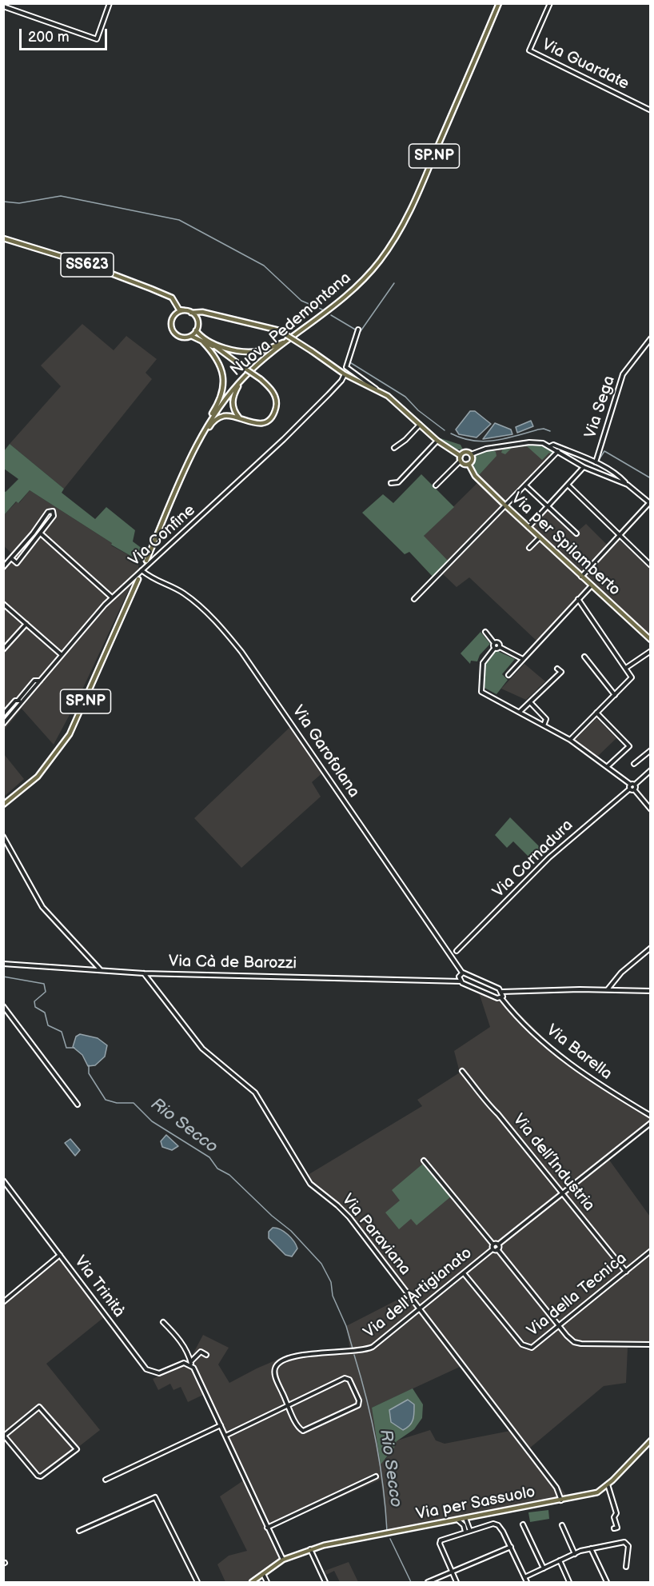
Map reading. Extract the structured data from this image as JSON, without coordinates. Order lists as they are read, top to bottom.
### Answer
{
  "streets": {
    "main road": [
      "SP.NP",
      "SS623",
      "Nuova Pedemontana",
      "Via per Spilamberto",
      "Via per Sassuolo"
    ],
    "street": [
      "Via Guardate",
      "Via Sega",
      "Via Confine",
      "Via Garofolana",
      "Via Cornadura",
      "Via Cà de Barozzi",
      "Via Barella",
      "Via dell’Industria",
      "Via Paraviana",
      "Via Trinità",
      "Via dell'Artigianato",
      "Via della Tecnica"
    ]
  },
  "crossings": [
    ["SS623", "Via Confine"],
    ["Via Sega", "Via per Spilamberto"],
    ["Via Confine", "Via Garofolana"],
    ["Via Cà de Barozzi", "Via Paraviana"],
    ["Via dell’Industria", "Via della Tecnica"],
    ["Via Paraviana", "Via dell'Artigianato"],
    ["Via Paraviana", "Via per Sassuolo"],
    ["Via dell'Artigianato", "Via della Tecnica"]
  ],
  "water": ["Rio Secco"],
  "scale_bar": "200 m"
}
